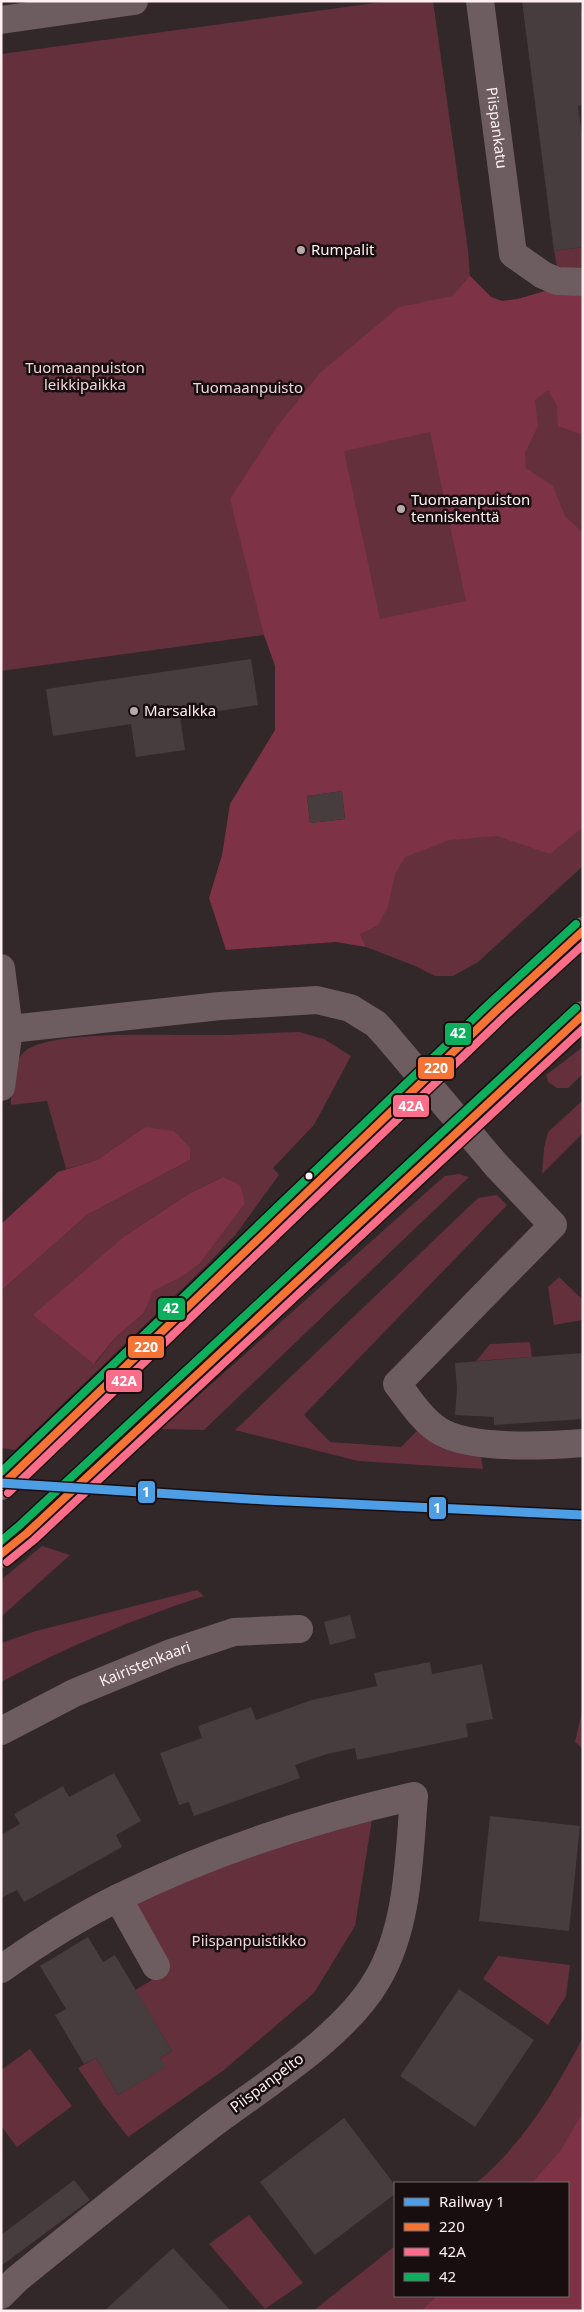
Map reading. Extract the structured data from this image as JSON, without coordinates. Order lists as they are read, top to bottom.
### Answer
{
  "streets": {
    "street": ["Piispankatu", "Kairistenkaari", "Piispanpelto"]
  },
  "parks": ["Tuomaanpuiston leikkipaikka", "Tuomaanpuisto", "Piispanpuistikko"],
  "places": ["Rumpalit", "Tuomaanpuiston tenniskenttä", "Marsalkka"],
  "lines": [
    "transit line 42",
    "transit line 220",
    "transit line 42A",
    "rail line 1"
  ],
  "legend": [
    "Railway 1",
    "220",
    "42A",
    "42"
  ]
}
